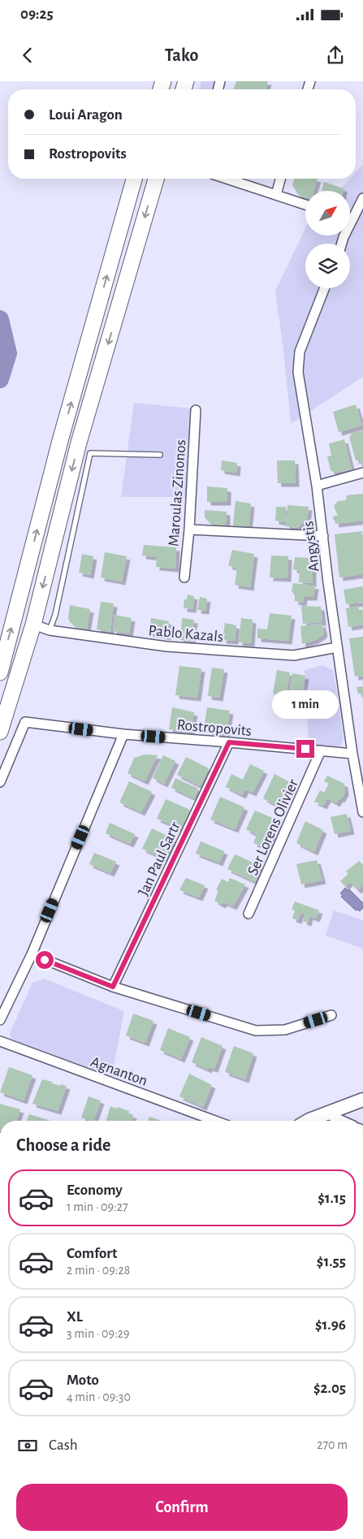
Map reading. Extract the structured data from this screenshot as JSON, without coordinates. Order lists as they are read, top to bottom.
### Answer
{
  "streets": {
    "street": [
      "Maroulas Zinonos",
      "Angystis",
      "Pablo Kazals",
      "Rostropovits",
      "Ser Lorens Olivier",
      "Jan Paul Sartr",
      "Agnanton"
    ]
  },
  "crossings": [
    ["Angystis", "Pablo Kazals"],
    ["Angystis", "Rostropovits"],
    ["Rostropovits", "Ser Lorens Olivier"],
    ["Rostropovits", "Jan Paul Sartr"]
  ],
  "north": "top right",
  "page": {
    "status": "09:25",
    "header": "Tako",
    "banner": ["Loui Aragon", "Rostropovits"],
    "bubble": "1 min",
    "heading": "Choose a ride",
    "list": [
      {
        "name": "Economy",
        "note": "1 min · 09:27",
        "value": "$1.15"
      },
      {
        "name": "Comfort",
        "note": "2 min · 09:28",
        "value": "$1.55"
      },
      {
        "name": "XL",
        "note": "3 min · 09:29",
        "value": "$1.96"
      },
      {
        "name": "Moto",
        "note": "4 min · 09:30",
        "value": "$2.05"
      }
    ],
    "pay": ["Cash", "270 m"],
    "buttons": "Confirm"
  }
}
